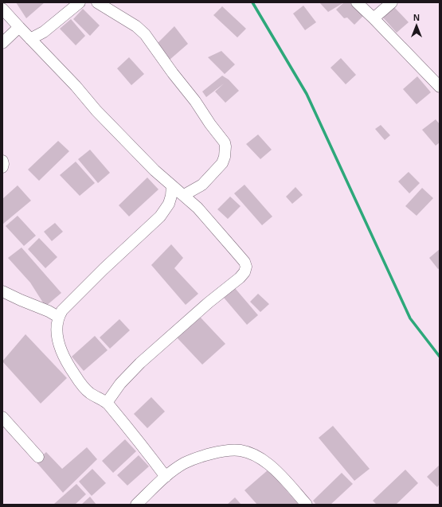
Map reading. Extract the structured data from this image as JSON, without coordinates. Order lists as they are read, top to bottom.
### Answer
{
  "north": "top"
}
